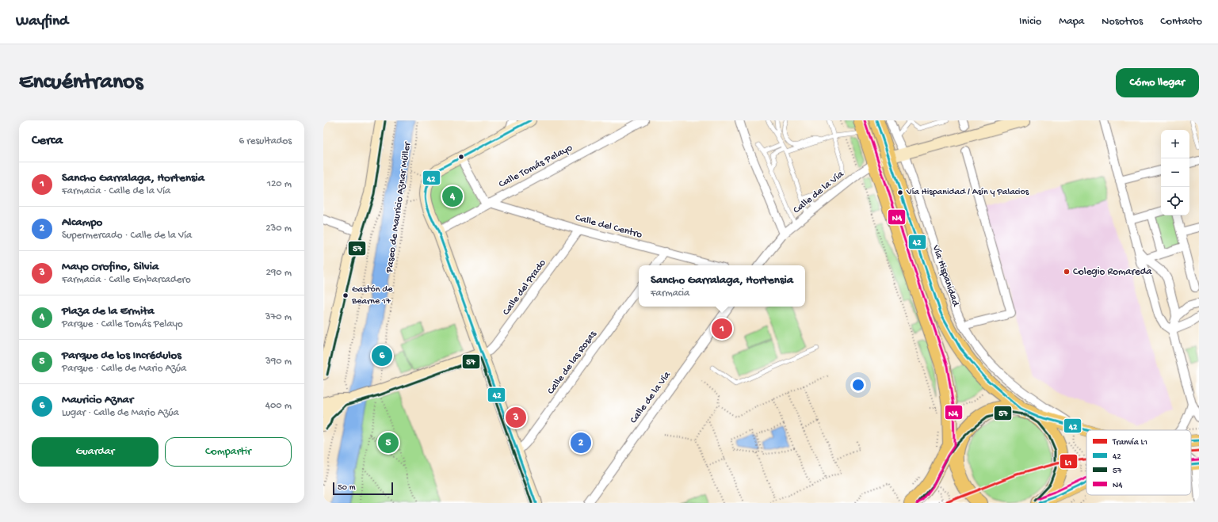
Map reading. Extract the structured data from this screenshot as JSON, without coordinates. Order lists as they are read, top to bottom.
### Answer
{
  "streets": {
    "highway": ["Vía Hispanidad"],
    "street": [
      "Calle Tomás Pelayo",
      "Calle de la Vía",
      "Calle del Centro",
      "Calle del Prado",
      "Calle de las Rosas"
    ],
    "path": ["Paseo de Mauricio Aznar Müller"]
  },
  "crossings": [
    ["Calle Tomás Pelayo", "Calle del Centro"],
    ["Calle de la Vía", "Vía Hispanidad"],
    ["Calle del Centro", "Calle del Prado"]
  ],
  "places": ["Vía Hispanidad / Asín y Palacios", "Colegio Romareda", "Gastón de Bearne 17"],
  "lines": [
    "transit line 42",
    "transit line N4",
    "transit line 57",
    "tram line L1"
  ],
  "legend": [
    "Tranvía L1",
    "42",
    "57",
    "N4"
  ],
  "scale_bar": "50 m",
  "page": {
    "header": "Wayfind",
    "nav": [
      "Inicio",
      "Mapa",
      "Nosotros",
      "Contacto"
    ],
    "buttons": [
      "Cómo llegar",
      ["Guardar", "Compartir"]
    ],
    "title": "Encuéntranos",
    "heading": ["Cerca", "6 resultados"],
    "map_buttons": ["+", "−"],
    "list": [
      {
        "mark": "1",
        "name": "Sancho Garralaga, Hortensia",
        "note": "Farmacia · Calle de la Vía",
        "value": "120 m"
      },
      {
        "mark": "2",
        "name": "Alcampo",
        "note": "Supermercado · Calle de la Vía",
        "value": "230 m"
      },
      {
        "mark": "3",
        "name": "Mayo Orofino, Silvia",
        "note": "Farmacia · Calle Embarcadero",
        "value": "290 m"
      },
      {
        "mark": "4",
        "name": "Plaza de la Ermita",
        "note": "Parque · Calle Tomás Pelayo",
        "value": "370 m"
      },
      {
        "mark": "5",
        "name": "Parque de los Incrédulos",
        "note": "Parque · Calle de Mario Azúa",
        "value": "390 m"
      },
      {
        "mark": "6",
        "name": "Mauricio Aznar",
        "note": "Lugar · Calle de Mario Azúa",
        "value": "400 m"
      }
    ],
    "pins": [
      "4",
      "1",
      "6",
      "3",
      "2",
      "5"
    ],
    "popup": ["Sancho Garralaga, Hortensia", "Farmacia"],
    "scale": "50 m"
  }
}
